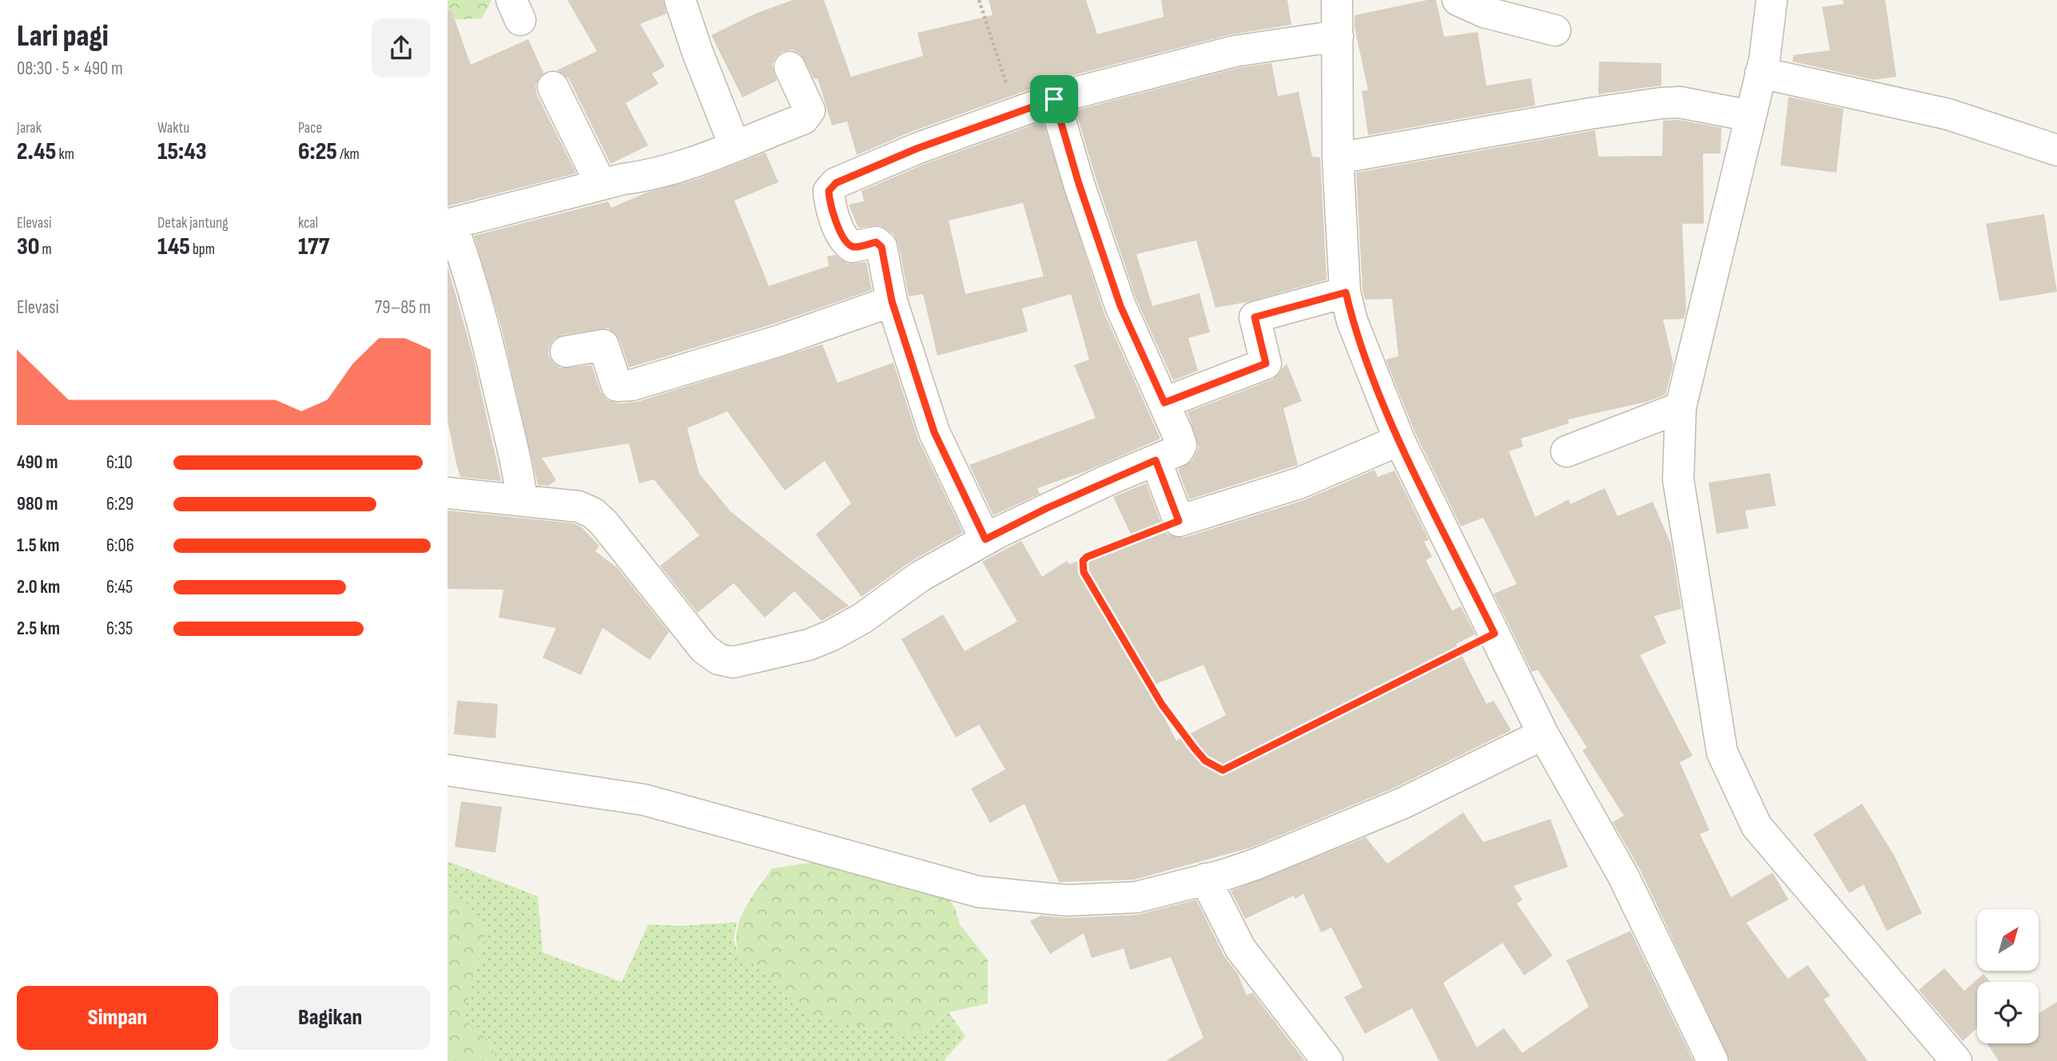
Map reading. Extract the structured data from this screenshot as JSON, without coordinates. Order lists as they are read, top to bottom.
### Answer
{
  "north": "top right",
  "page": {
    "heading": ["Lari pagi", "08:30 · 5 × 490 m"],
    "stats": [
      ["Jarak", "2.45 km"],
      ["Waktu", "15:43"],
      ["Pace", "6:25 /km"],
      ["Elevasi", "30 m"],
      ["Detak jantung", "145 bpm"],
      ["kcal", "177"]
    ],
    "chart": ["Elevasi", "79–85 m"],
    "list": [
      {
        "name": "490 m",
        "note": "6:10"
      },
      {
        "name": "980 m",
        "note": "6:29"
      },
      {
        "name": "1.5 km",
        "note": "6:06"
      },
      {
        "name": "2.0 km",
        "note": "6:45"
      },
      {
        "name": "2.5 km",
        "note": "6:35"
      }
    ],
    "buttons": ["Simpan", "Bagikan"]
  }
}
